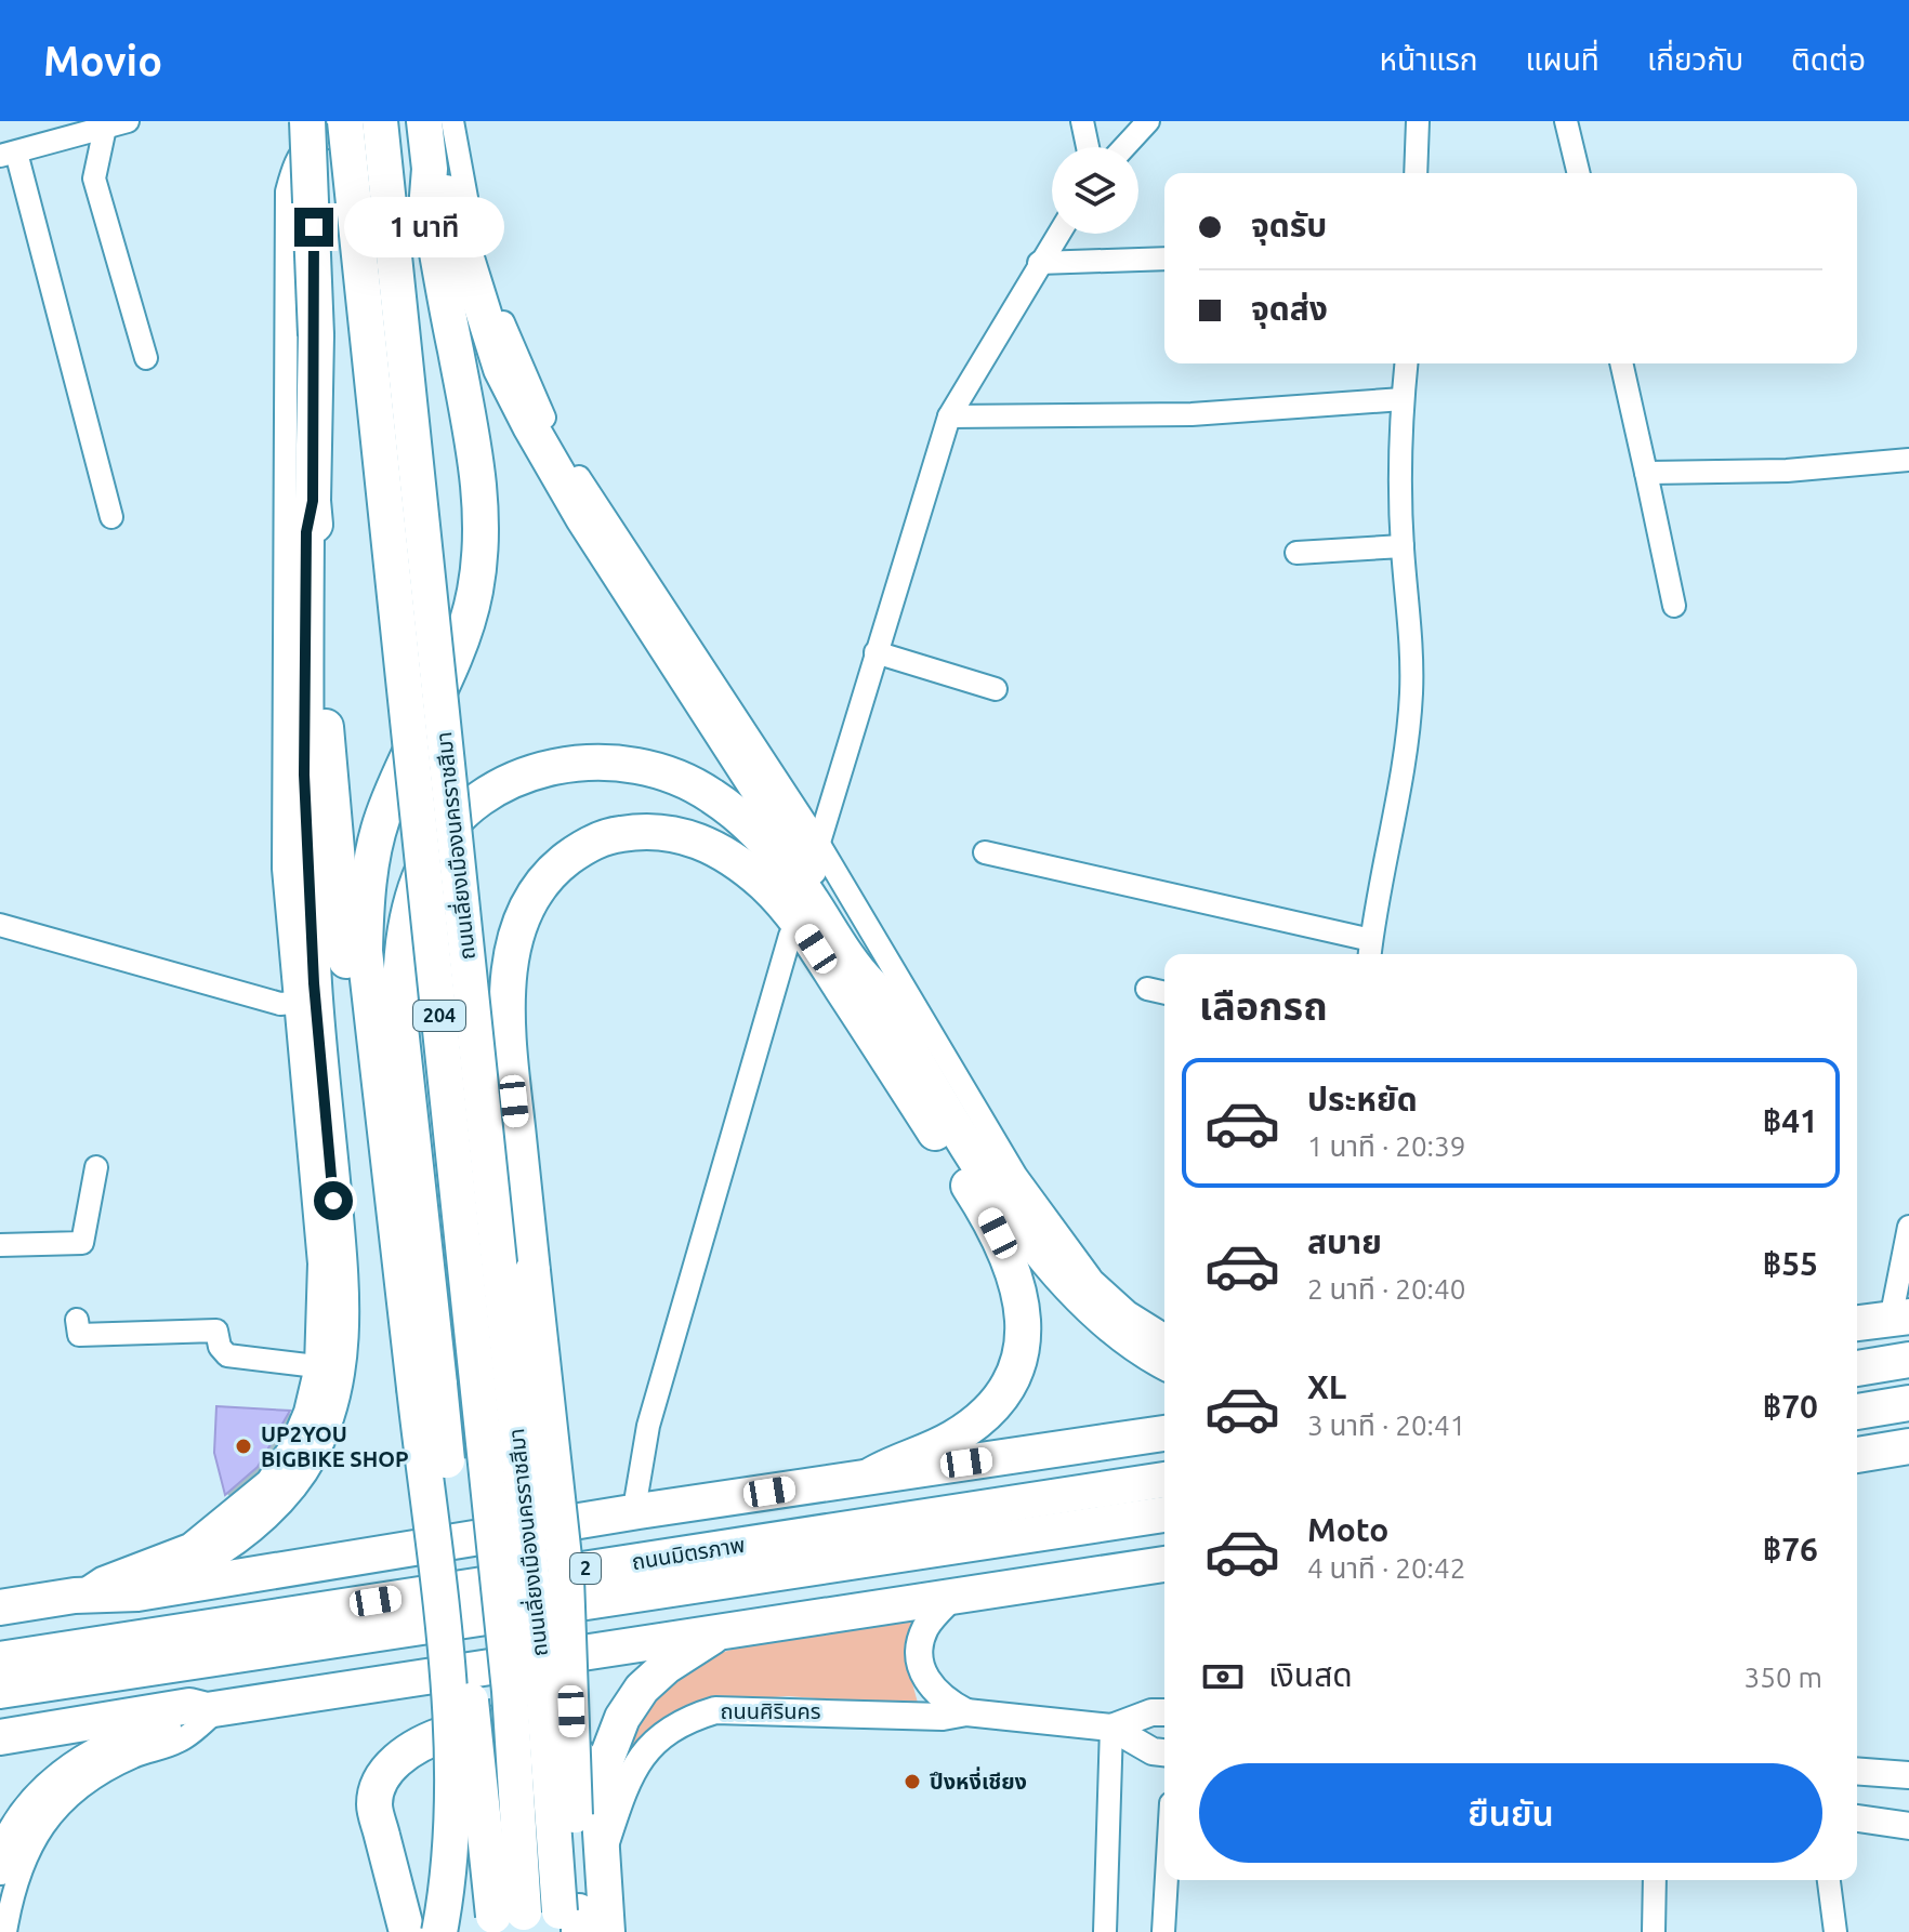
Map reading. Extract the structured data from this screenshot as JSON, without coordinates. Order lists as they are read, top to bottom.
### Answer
{
  "streets": {
    "highway": [
      "ถนนเลี่ยงเมืองนครราชสีมา",
      "204",
      "ถนนมิตรภาพ",
      "2"
    ],
    "street": ["ถนนศิรินคร"]
  },
  "places": ["UP2YOU BIGBIKE SHOP", "ปึงหงี่เชียง"],
  "page": {
    "header": "Movio",
    "nav": [
      "หน้าแรก",
      "แผนที่",
      "เกี่ยวกับ",
      "ติดต่อ"
    ],
    "banner": ["จุดรับ", "จุดส่ง"],
    "bubble": "1 นาที",
    "heading": "เลือกรถ",
    "list": [
      {
        "name": "ประหยัด",
        "note": "1 นาที · 20:39",
        "value": "฿41"
      },
      {
        "name": "สบาย",
        "note": "2 นาที · 20:40",
        "value": "฿55"
      },
      {
        "name": "XL",
        "note": "3 นาที · 20:41",
        "value": "฿70"
      },
      {
        "name": "Moto",
        "note": "4 นาที · 20:42",
        "value": "฿76"
      }
    ],
    "pay": ["เงินสด", "350 m"],
    "buttons": "ยืนยัน"
  }
}
